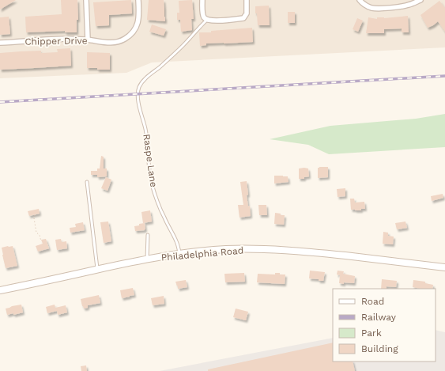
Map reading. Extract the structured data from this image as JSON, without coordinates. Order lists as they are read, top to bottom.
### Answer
{
  "streets": {
    "main road": ["Philadelphia Road"],
    "street": ["Chipper Drive"],
    "lane": ["Raspe Lane"]
  },
  "crossings": [
    ["Raspe Lane", "Philadelphia Road"]
  ],
  "legend": [
    "Road",
    "Railway",
    "Park",
    "Building"
  ]
}
